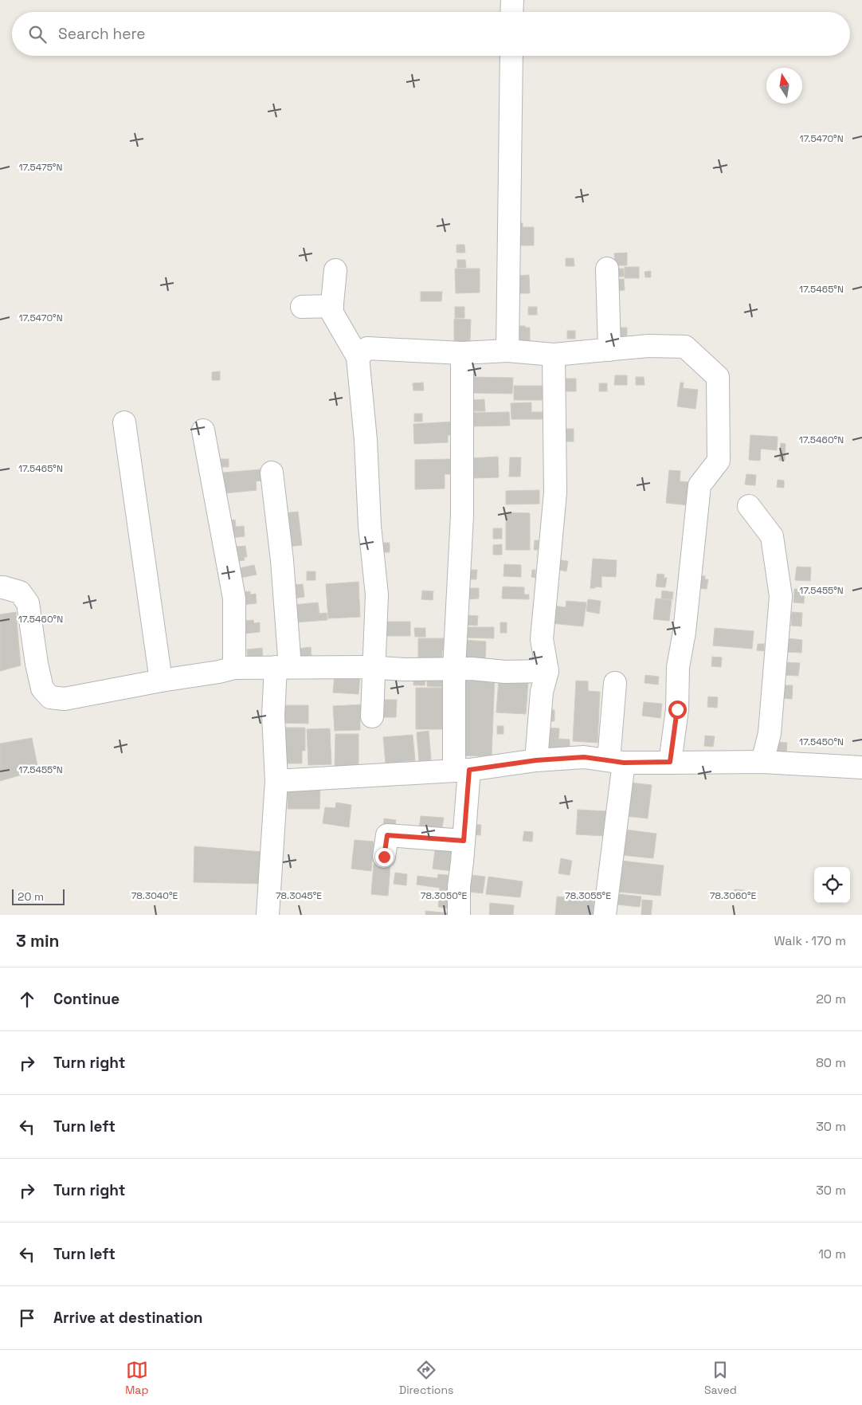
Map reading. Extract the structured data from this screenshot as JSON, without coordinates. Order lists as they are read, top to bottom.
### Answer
{
  "scale_bar": "20 m",
  "north": "top",
  "page": {
    "search": "Search here",
    "scale": "20 m",
    "heading": ["3 min", "Walk · 170 m"],
    "list": [
      ["Continue", "20 m"],
      ["Turn right", "80 m"],
      ["Turn left", "30 m"],
      ["Turn right", "30 m"],
      ["Turn left", "10 m"],
      "Arrive at destination"
    ],
    "nav": ["Map", "Directions", "Saved"]
  },
  "coordinates": [
    "17.5470°N",
    "17.5475°N",
    "17.5465°N",
    "17.5460°N",
    "17.5455°N",
    "17.5450°N",
    "78.3040°E",
    "78.3045°E",
    "78.3050°E",
    "78.3055°E",
    "78.3060°E"
  ]
}
